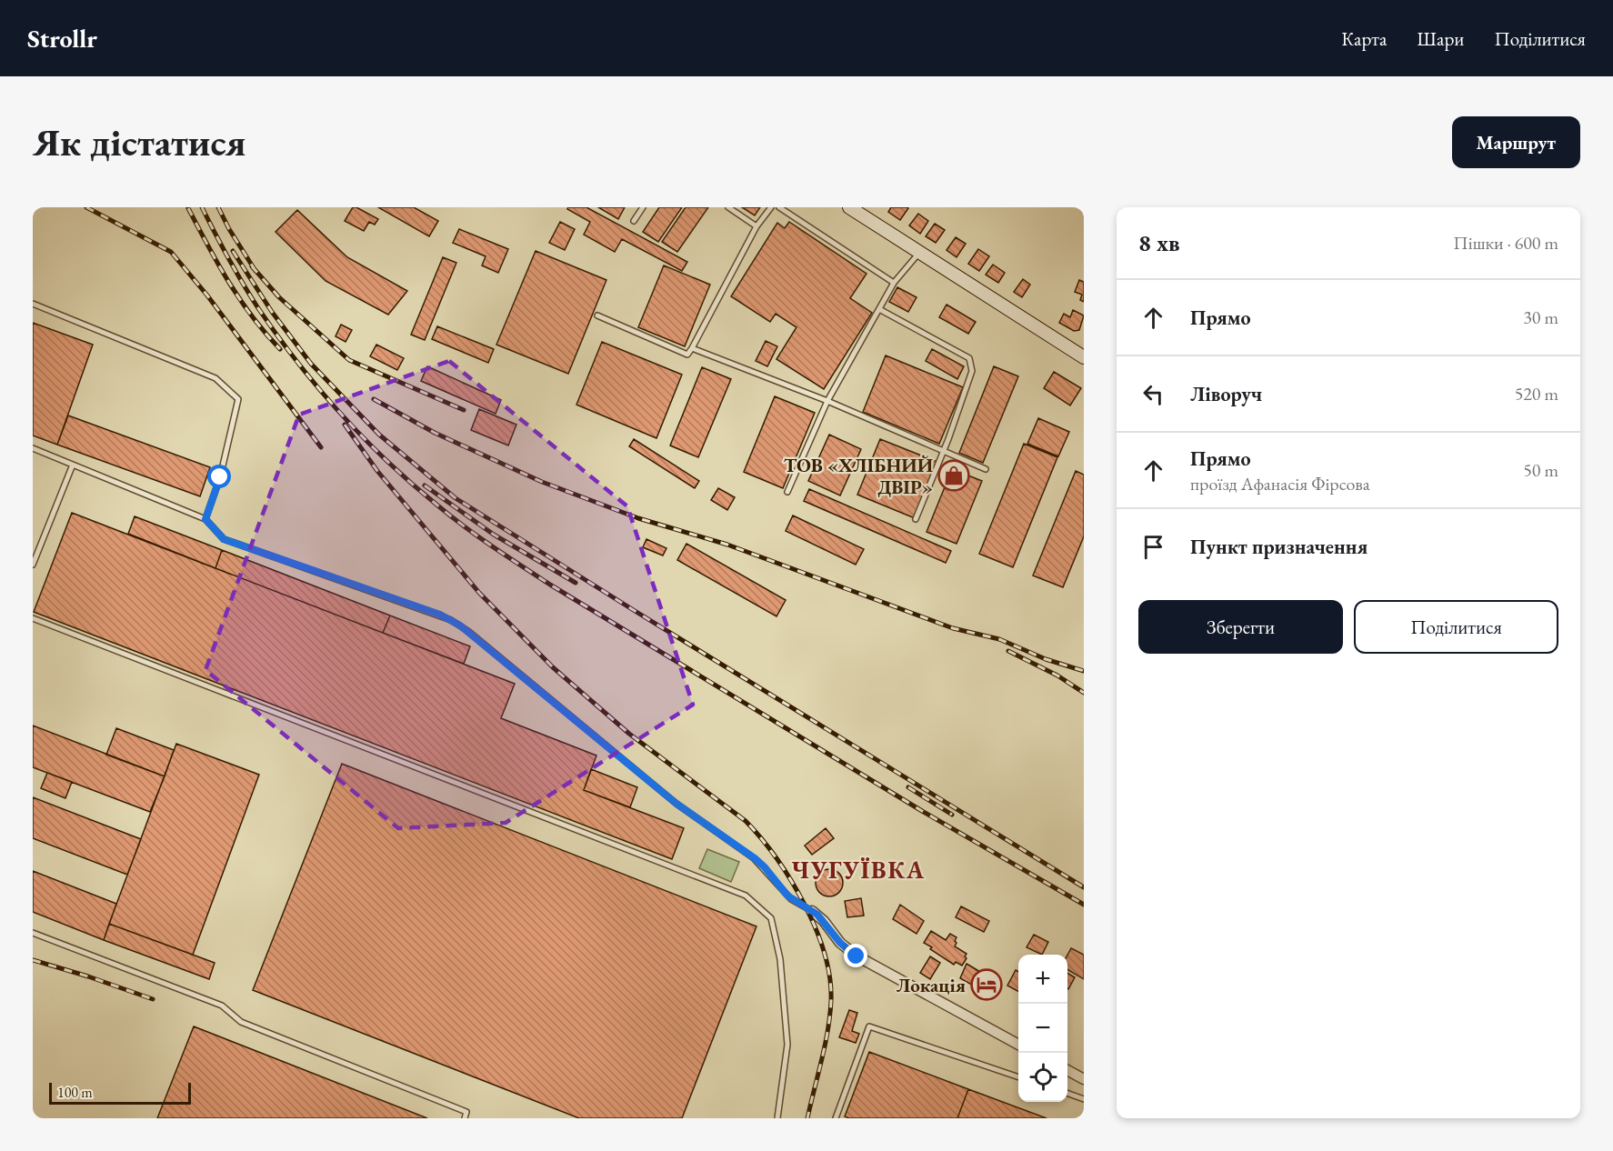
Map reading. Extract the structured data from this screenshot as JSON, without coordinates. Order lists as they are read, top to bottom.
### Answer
{
  "districts": ["ЧУГУЇВКА"],
  "places": {
    "shop": ["ТОВ «ХЛІБНИЙ ДВІР»"],
    "hotel": ["Локація"]
  },
  "scale_bar": "100 m",
  "page": {
    "header": "Strollr",
    "nav": ["Карта", "Шари", "Поділитися"],
    "buttons": [
      "Маршрут",
      ["Зберегти", "Поділитися"]
    ],
    "title": "Як дістатися",
    "heading": ["8 хв", "Пішки · 600 m"],
    "list": [
      ["Прямо", "30 m"],
      ["Ліворуч", "520 m"],
      ["Прямо", "проїзд Афанасія Фірсова", "50 m"],
      "Пункт призначення"
    ],
    "map_buttons": ["+", "−"],
    "scale": "100 m"
  }
}
